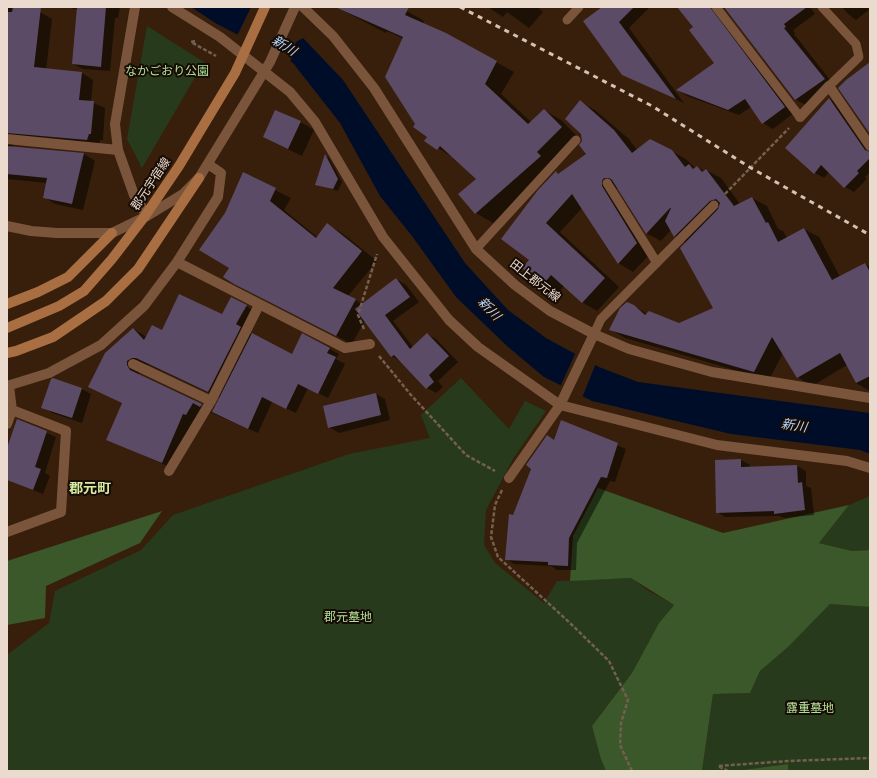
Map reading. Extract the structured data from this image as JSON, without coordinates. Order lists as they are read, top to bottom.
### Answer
{
  "streets": {
    "street": ["郡元宇宿線", "田上郡元線"]
  },
  "districts": ["郡元町"],
  "water": ["新川"],
  "parks": ["なかごおり公園", "郡元墓地", "露重墓地"]
}
